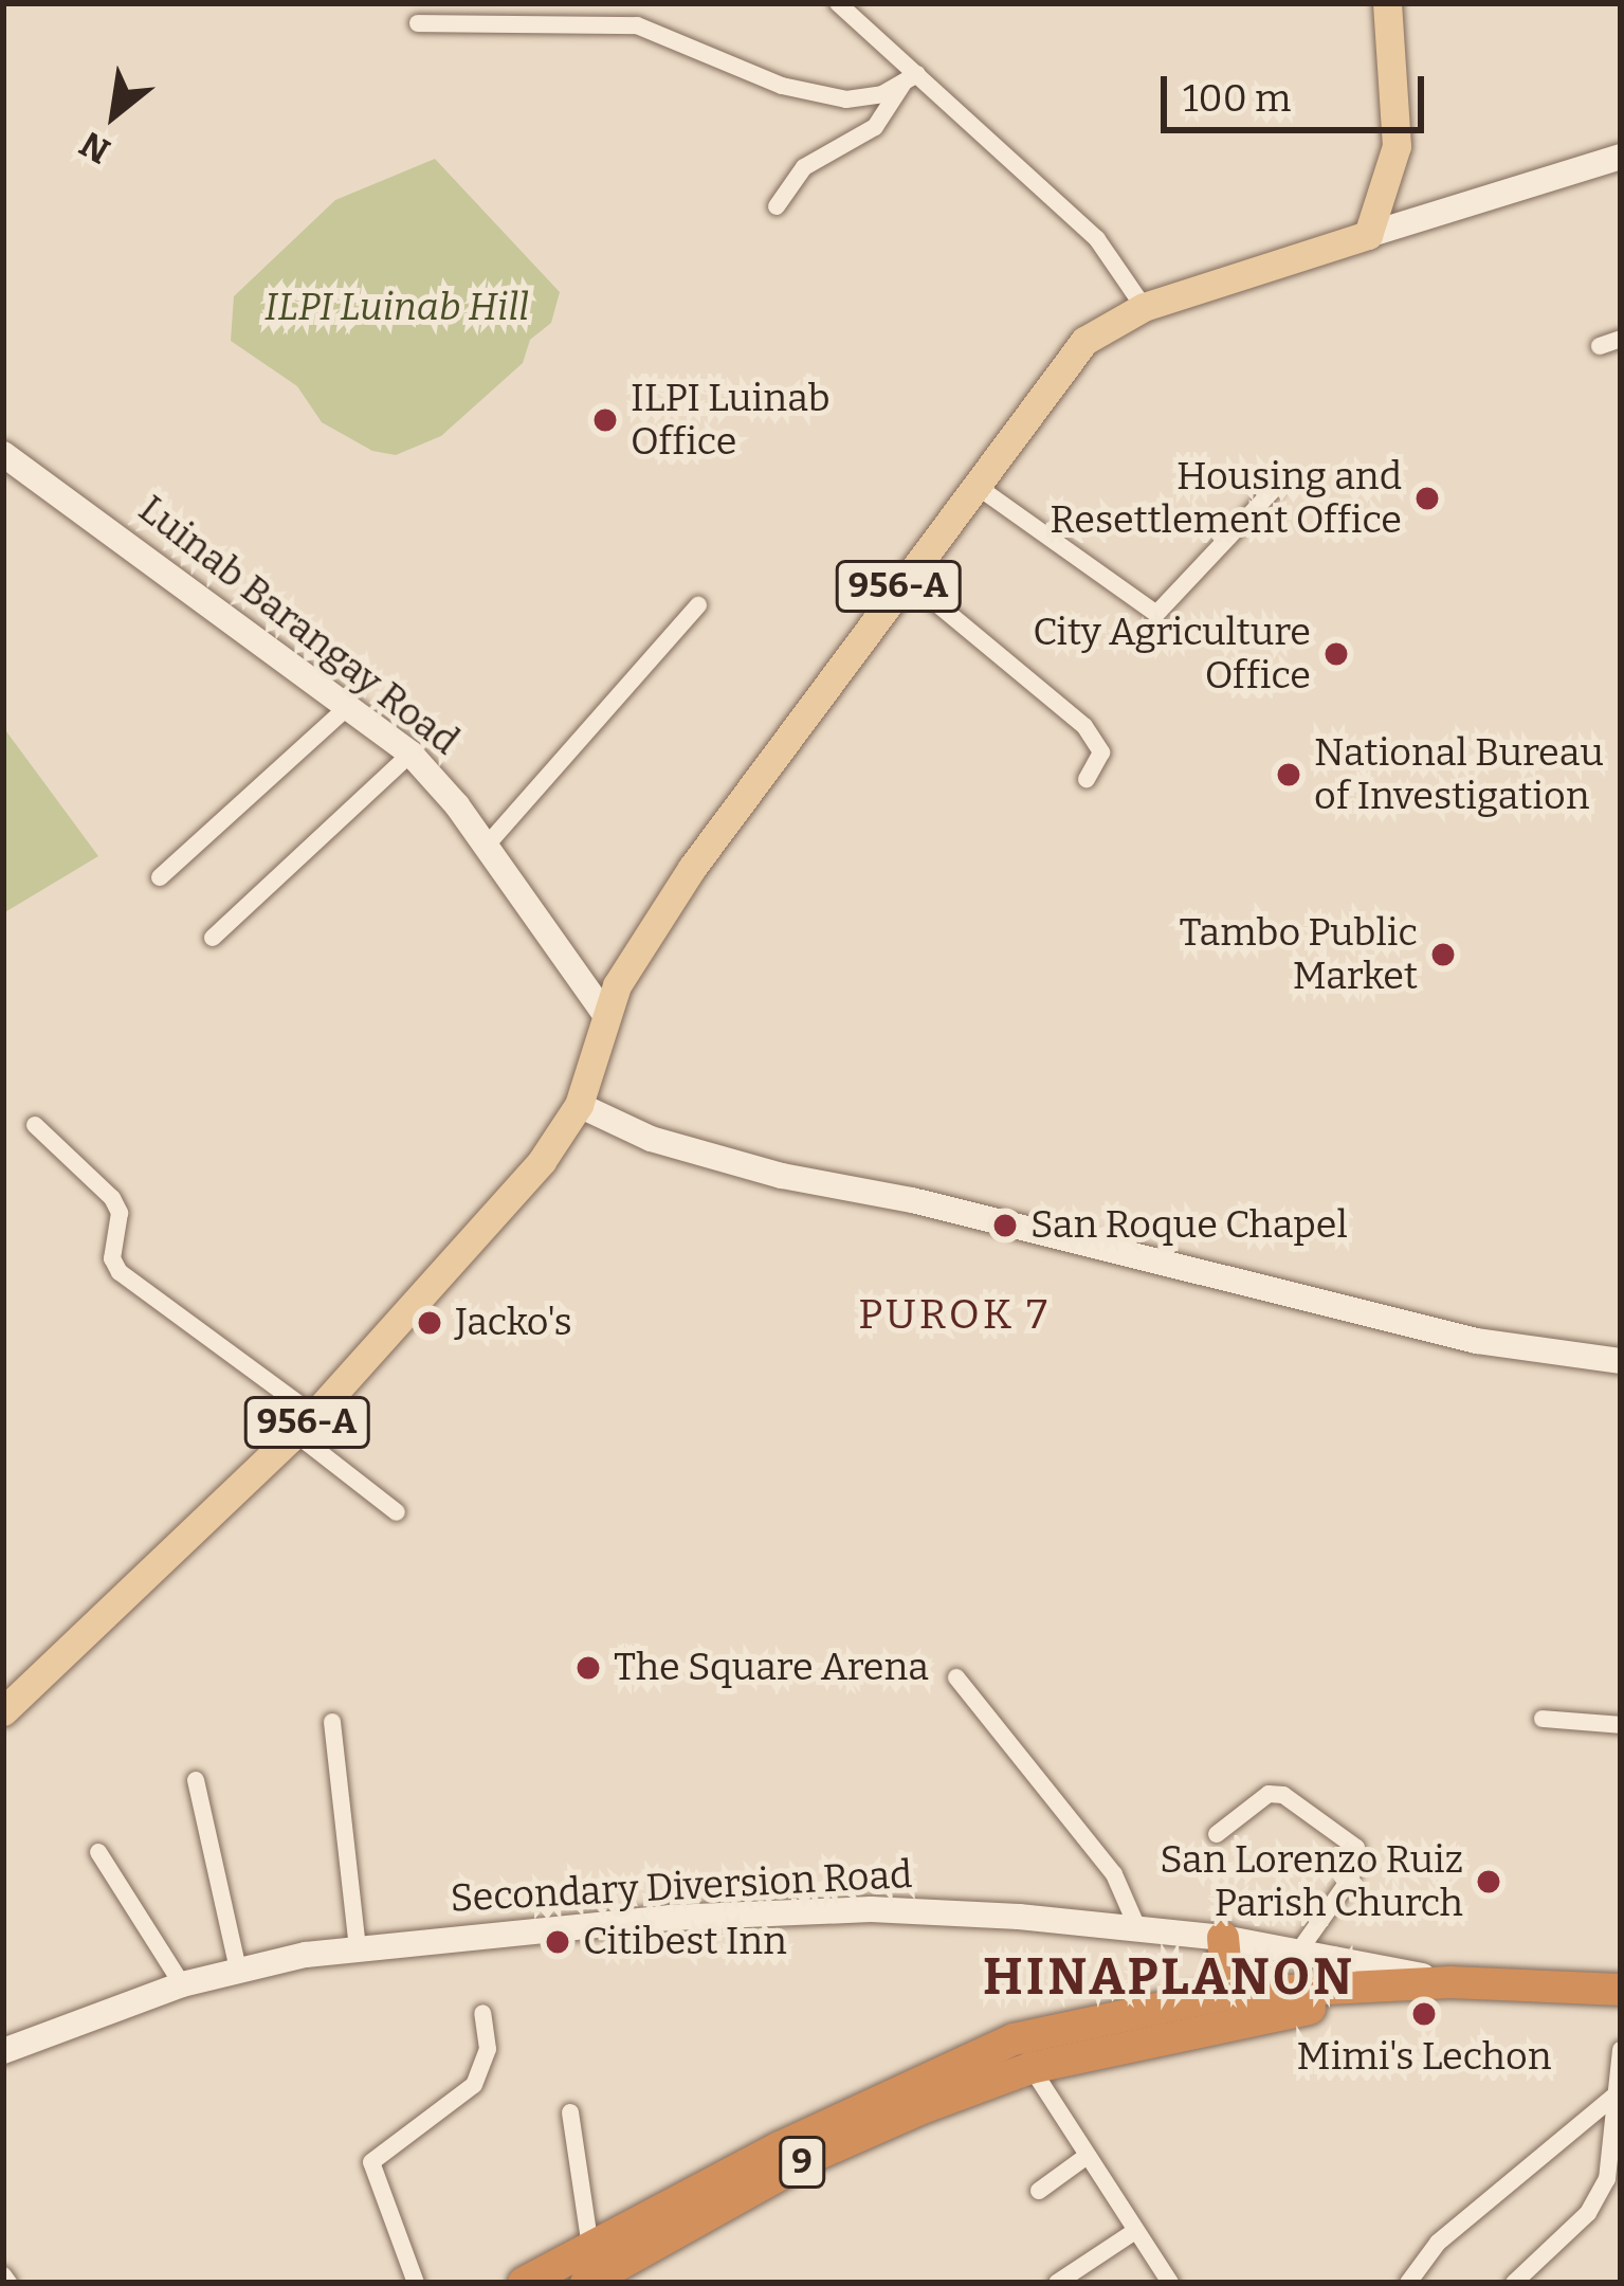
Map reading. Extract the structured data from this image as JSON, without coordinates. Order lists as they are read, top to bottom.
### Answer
{
  "streets": {
    "highway": ["9"],
    "main road": ["956-A"],
    "street": ["Luinab Barangay Road", "Secondary Diversion Road"]
  },
  "crossings": [
    ["956-A", "Luinab Barangay Road"],
    ["Secondary Diversion Road", "9"]
  ],
  "districts": ["PUROK 7", "HINAPLANON"],
  "parks": ["ILPI Luinab Hill"],
  "places": [
    "ILPI Luinab Office",
    "Housing and Resettlement Office",
    "City Agriculture Office",
    "National Bureau of Investigation",
    "Tambo Public Market",
    "San Roque Chapel",
    "Jacko's",
    "The Square Arena",
    "San Lorenzo Ruiz Parish Church",
    "Citibest Inn",
    "Mimi's Lechon"
  ],
  "scale_bar": "100 m",
  "north": "bottom left"
}
